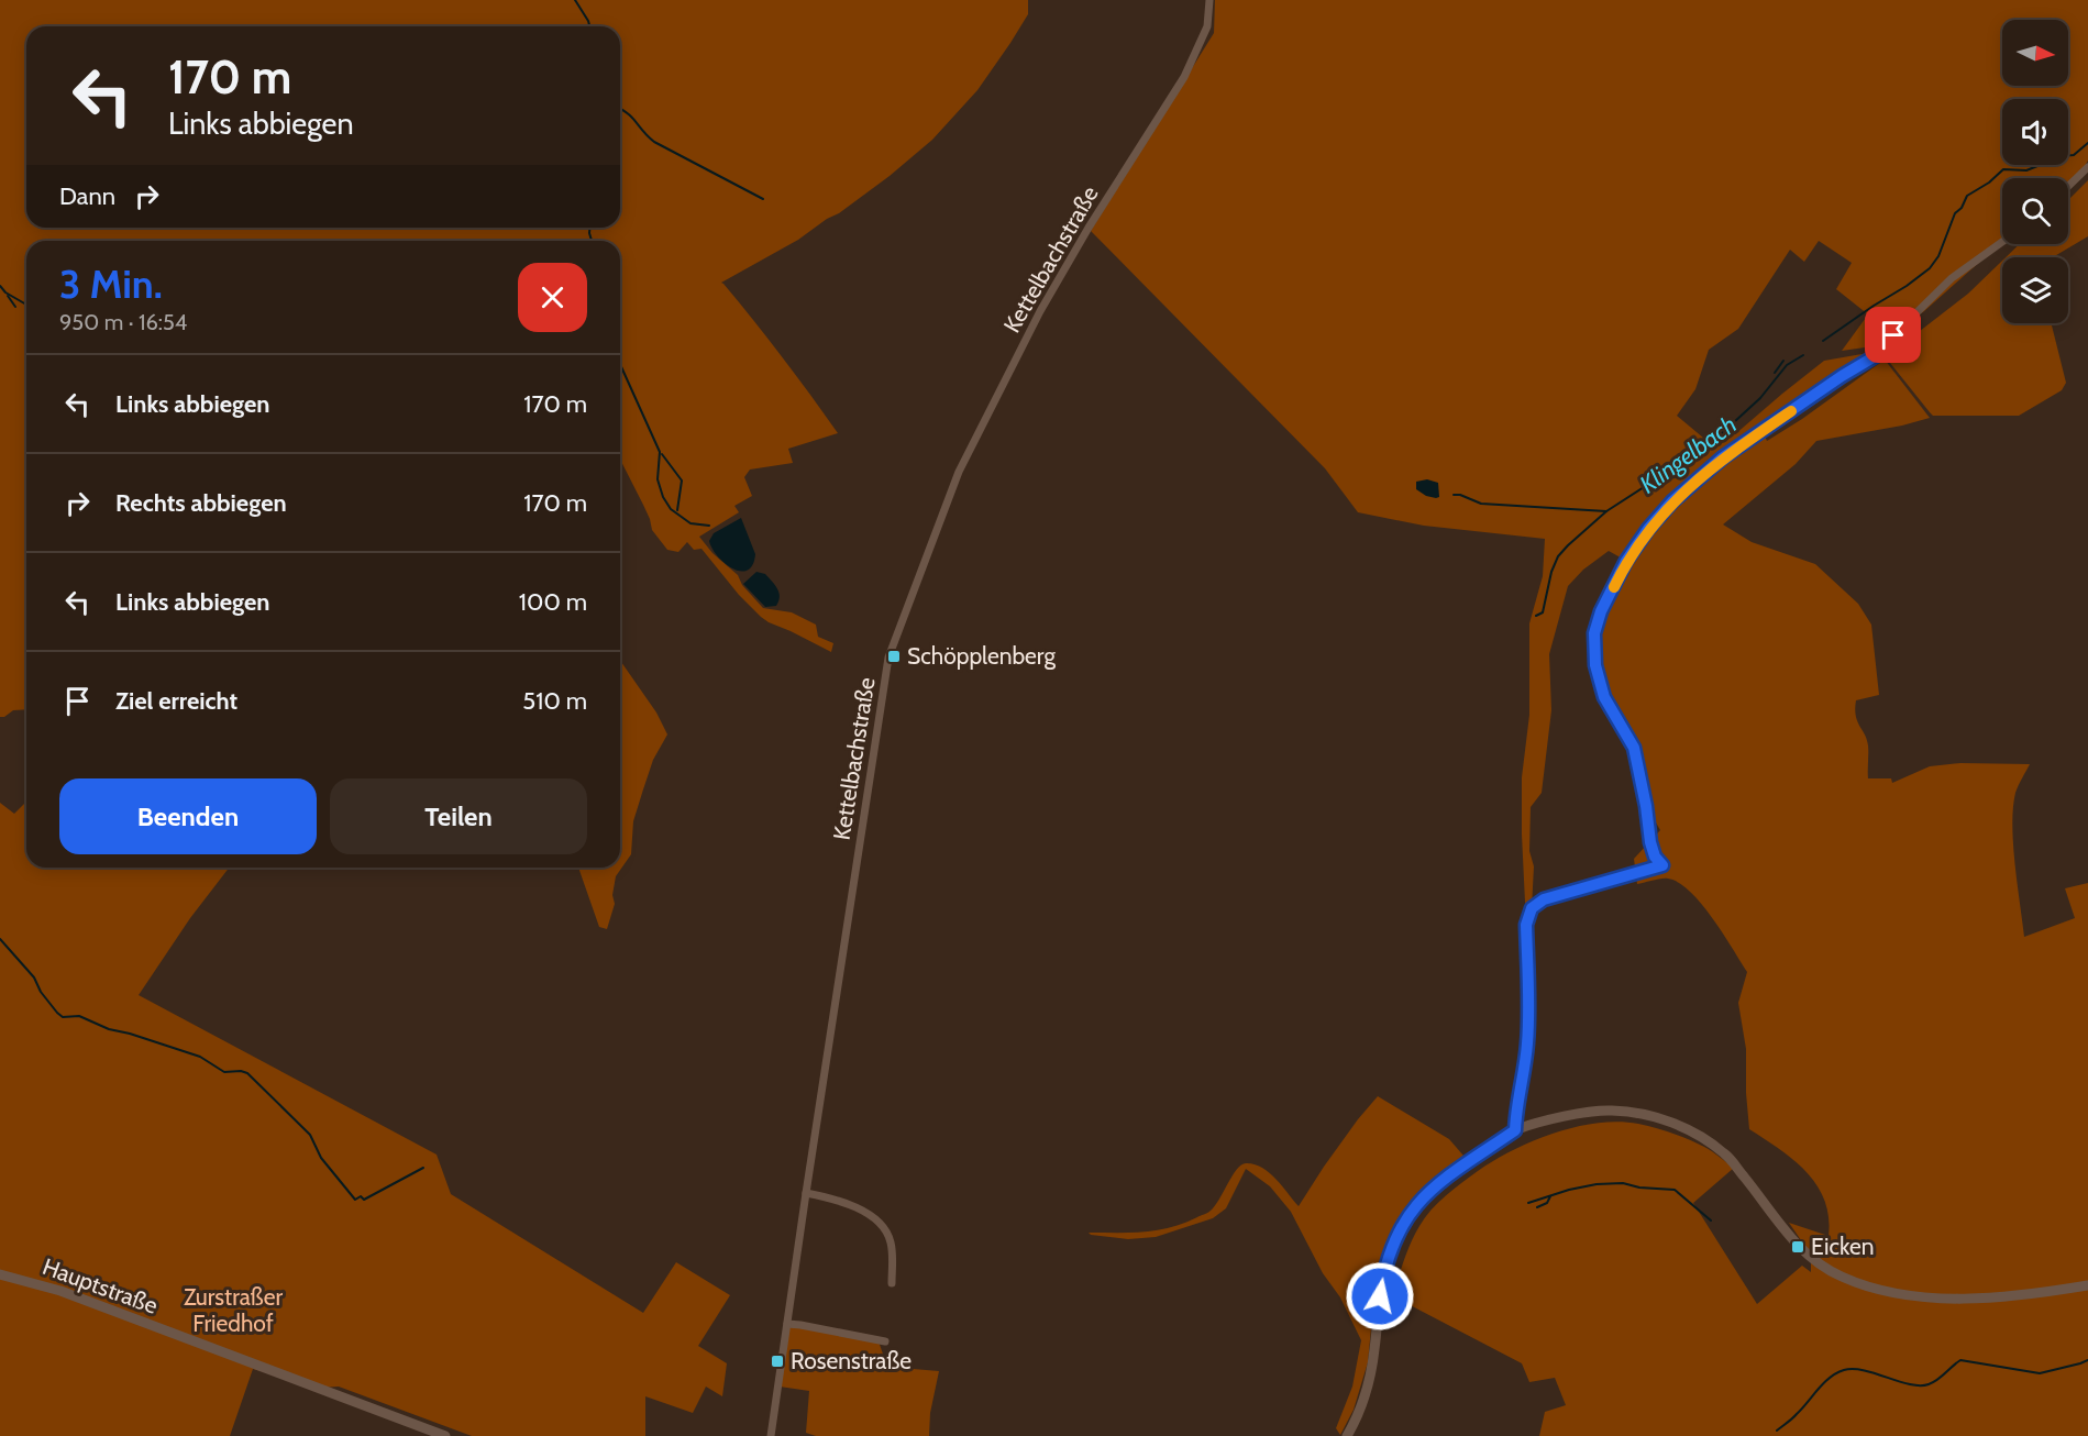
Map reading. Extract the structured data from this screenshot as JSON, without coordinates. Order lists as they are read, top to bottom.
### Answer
{
  "streets": {
    "main road": ["Hauptstraße"],
    "street": ["Kettelbachstraße"]
  },
  "water": ["Klingelbach"],
  "parks": ["Zurstraßer Friedhof"],
  "places": {
    "transit": ["Schöpplenberg", "Eicken", "Rosenstraße"]
  },
  "north": "right",
  "page": {
    "turn": ["170 m", "Links abbiegen"],
    "then": "Dann",
    "heading": ["3 Min.", "950 m · 16:54"],
    "list": [
      {
        "name": "Links abbiegen",
        "value": "170 m"
      },
      {
        "name": "Rechts abbiegen",
        "value": "170 m"
      },
      {
        "name": "Links abbiegen",
        "value": "100 m"
      },
      {
        "name": "Ziel erreicht",
        "value": "510 m"
      }
    ],
    "buttons": ["Beenden", "Teilen"]
  }
}
